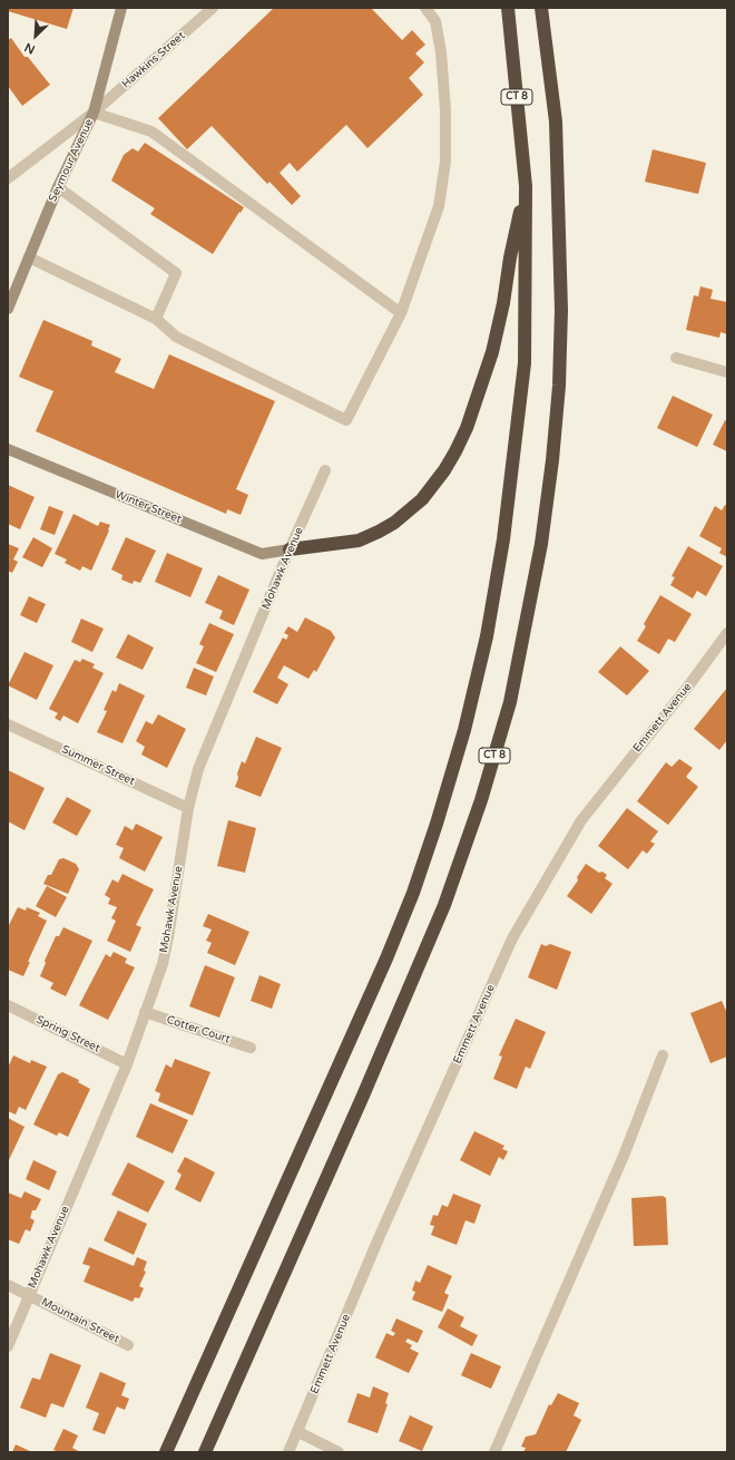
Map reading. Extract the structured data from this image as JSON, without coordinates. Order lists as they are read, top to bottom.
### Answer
{
  "streets": {
    "highway": ["CT 8"],
    "main road": ["Seymour Avenue", "Winter Street"],
    "street": [
      "Hawkins Street",
      "Mohawk Avenue",
      "Emmett Avenue",
      "Summer Street",
      "Cotter Court",
      "Spring Street",
      "Mountain Street"
    ]
  },
  "crossings": [
    ["Hawkins Street", "Seymour Avenue"],
    ["Winter Street", "Mohawk Avenue"],
    ["Mohawk Avenue", "Summer Street"],
    ["Mohawk Avenue", "Cotter Court"],
    ["Mohawk Avenue", "Spring Street"],
    ["Mohawk Avenue", "Mountain Street"]
  ],
  "north": "bottom left"
}
